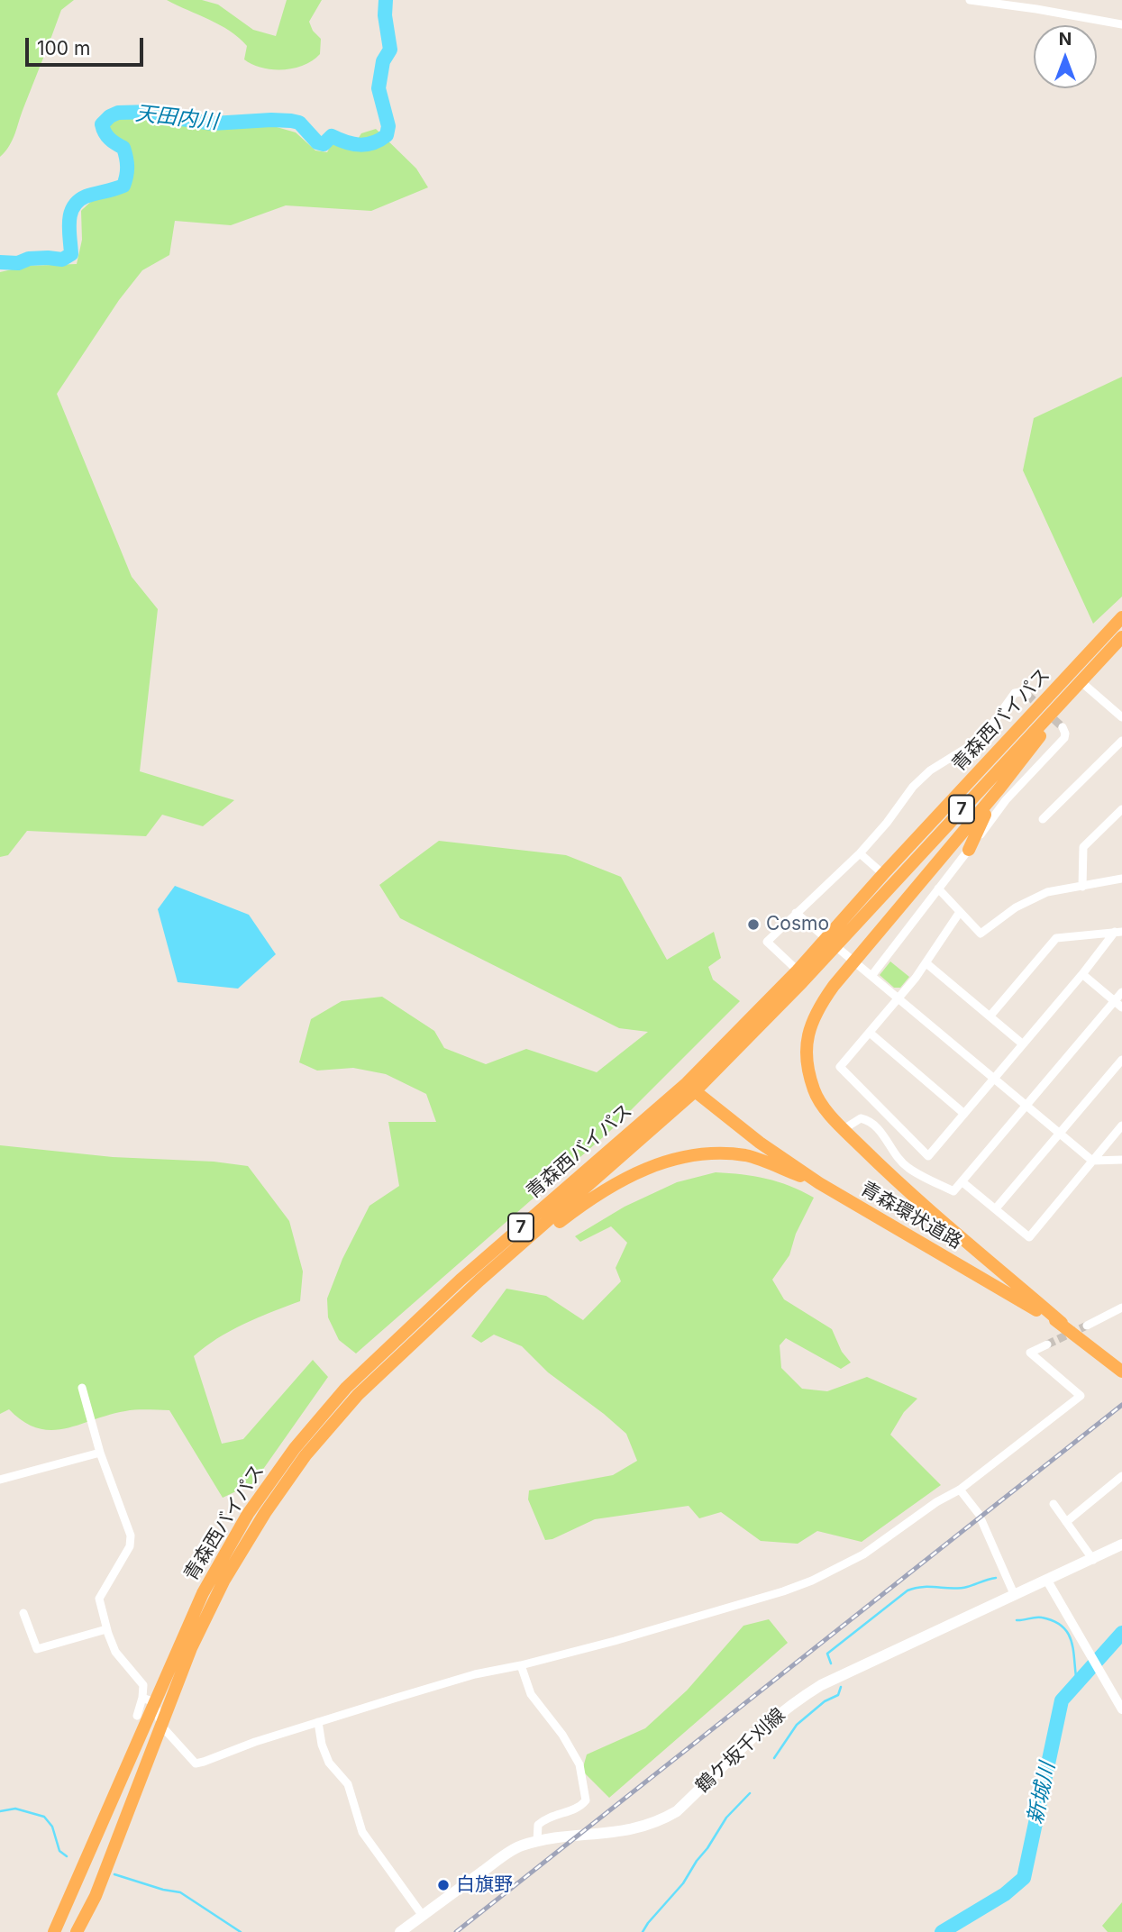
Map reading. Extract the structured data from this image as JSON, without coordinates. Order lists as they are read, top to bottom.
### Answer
{
  "streets": {
    "highway": ["青森西バイパス", "7", "青森環状道路"],
    "main road": ["鶴ケ坂千刈線"]
  },
  "crossings": [
    ["青森西バイパス", "青森環状道路"]
  ],
  "water": ["天田内川", "新城川"],
  "places": ["Cosmo", "白旗野"],
  "scale_bar": "100 m",
  "north": "top"
}
